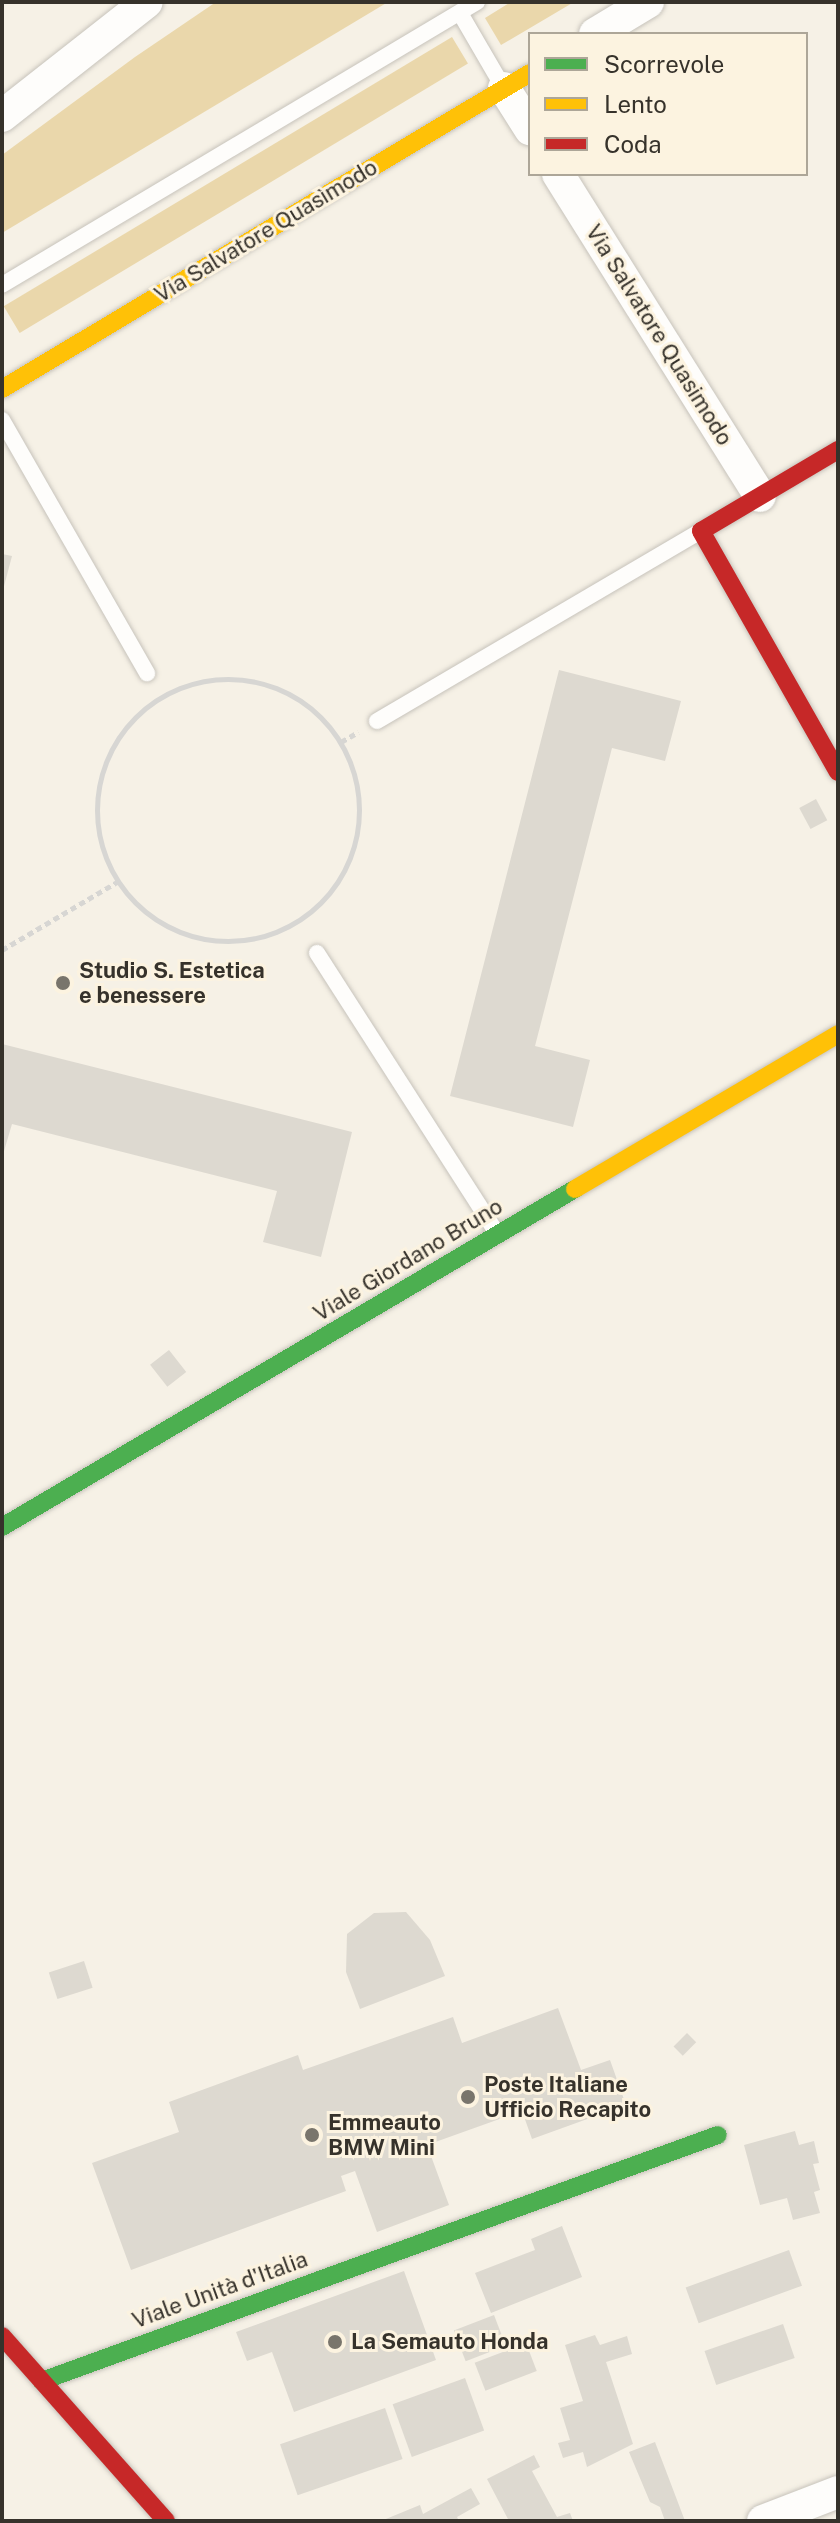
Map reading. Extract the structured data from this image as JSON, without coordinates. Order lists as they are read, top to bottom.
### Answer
{
  "streets": {
    "street": [
      "Via Salvatore Quasìmodo",
      "Via Salvatore Quasimodo",
      "Viale Giordano Bruno",
      "Viale Unità d'Italia"
    ]
  },
  "places": [
    "Studio S. Estetica e benessere",
    "Poste Italiane Ufficio Recapito",
    "Emmeauto BMW Mini",
    "La Semauto Honda"
  ],
  "legend": ["Scorrevole", "Lento", "Coda"]
}
